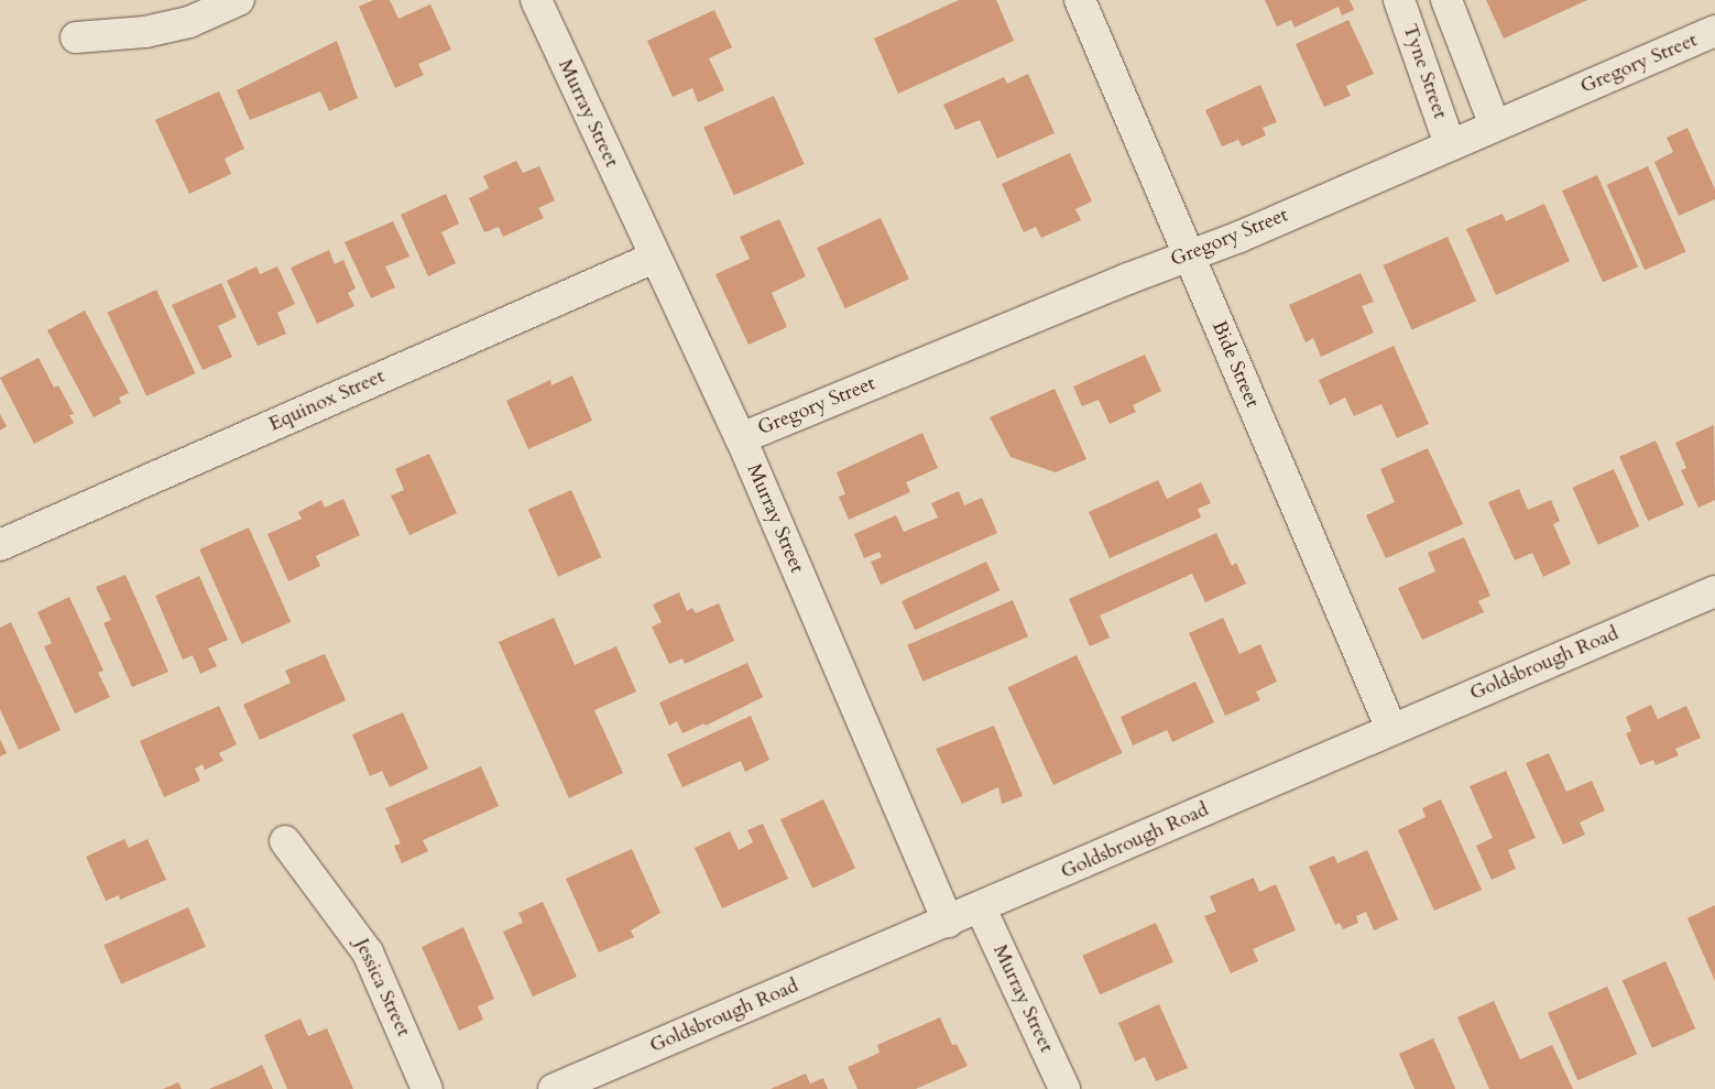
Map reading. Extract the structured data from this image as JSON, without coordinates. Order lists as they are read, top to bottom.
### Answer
{
  "streets": {
    "street": [
      "Gregory Street",
      "Tyne Street",
      "Murray Street",
      "Bide Street",
      "Equinox Street",
      "Goldsbrough Road",
      "Jessica Street"
    ]
  },
  "crossings": [
    ["Gregory Street", "Tyne Street"],
    ["Gregory Street", "Murray Street"],
    ["Gregory Street", "Bide Street"],
    ["Murray Street", "Equinox Street"],
    ["Murray Street", "Goldsbrough Road"],
    ["Bide Street", "Goldsbrough Road"]
  ]
}
